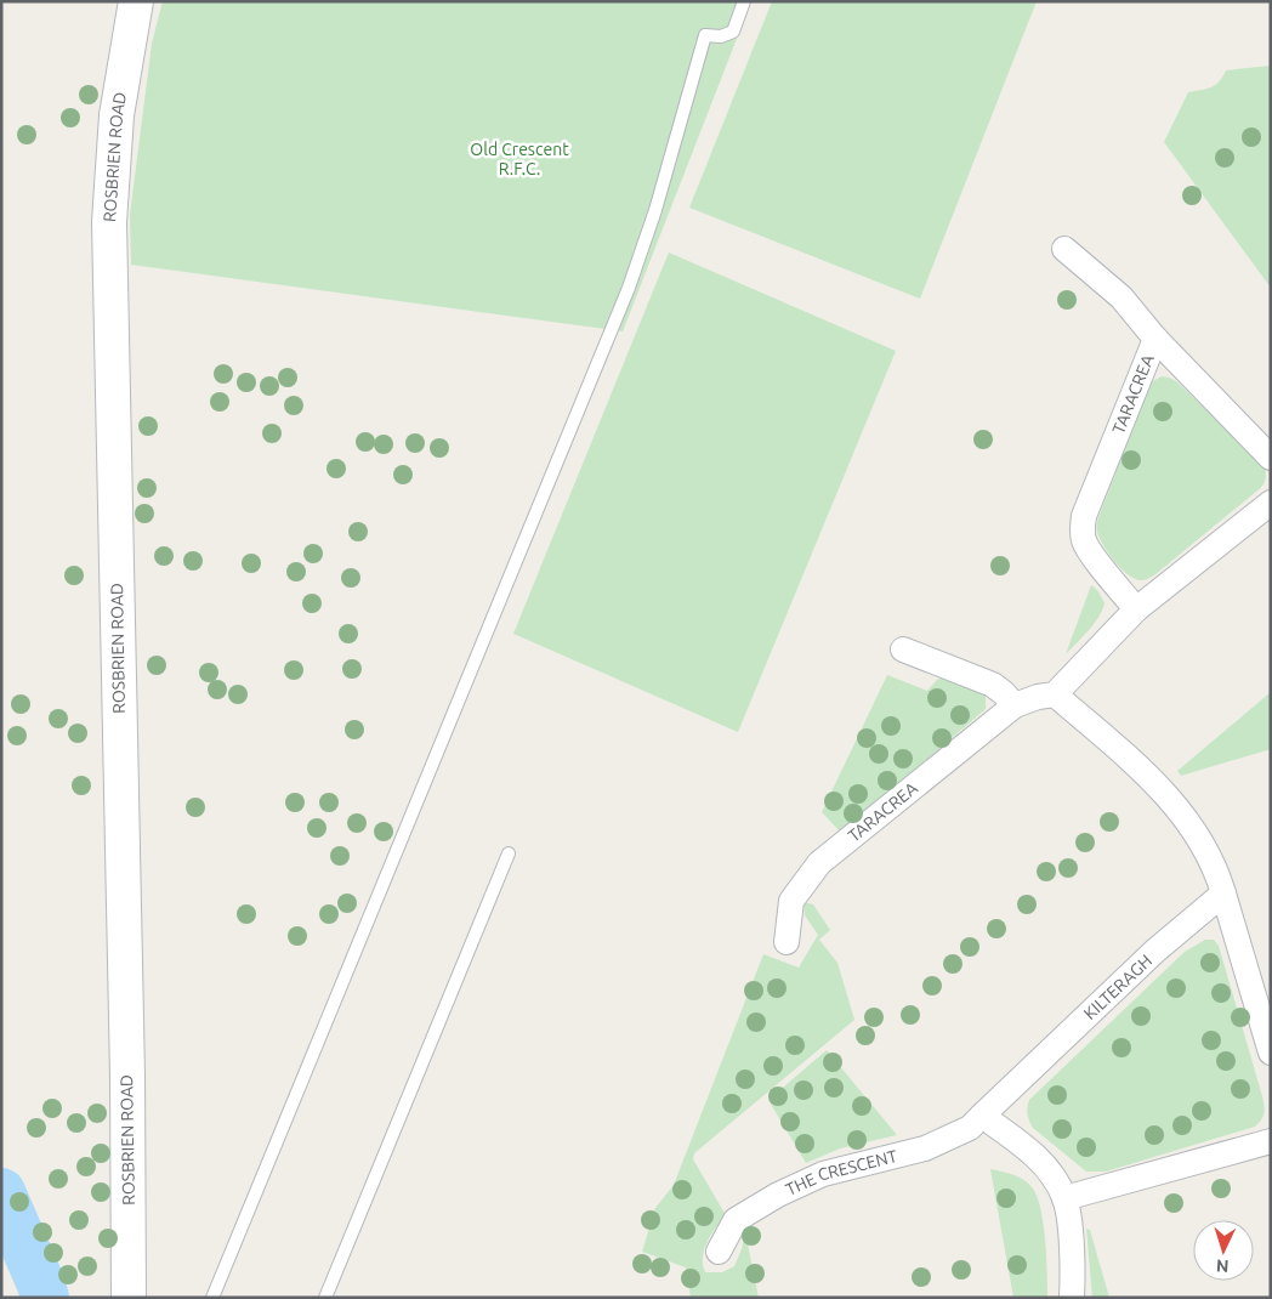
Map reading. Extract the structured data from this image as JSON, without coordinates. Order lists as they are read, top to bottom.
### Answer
{
  "streets": {
    "street": [
      "ROSBRIEN ROAD",
      "TARACREA",
      "KILTERAGH",
      "THE CRESCENT"
    ]
  },
  "crossings": [
    ["KILTERAGH", "THE CRESCENT"]
  ],
  "parks": ["Old Crescent R.F.C."],
  "north": "bottom"
}
